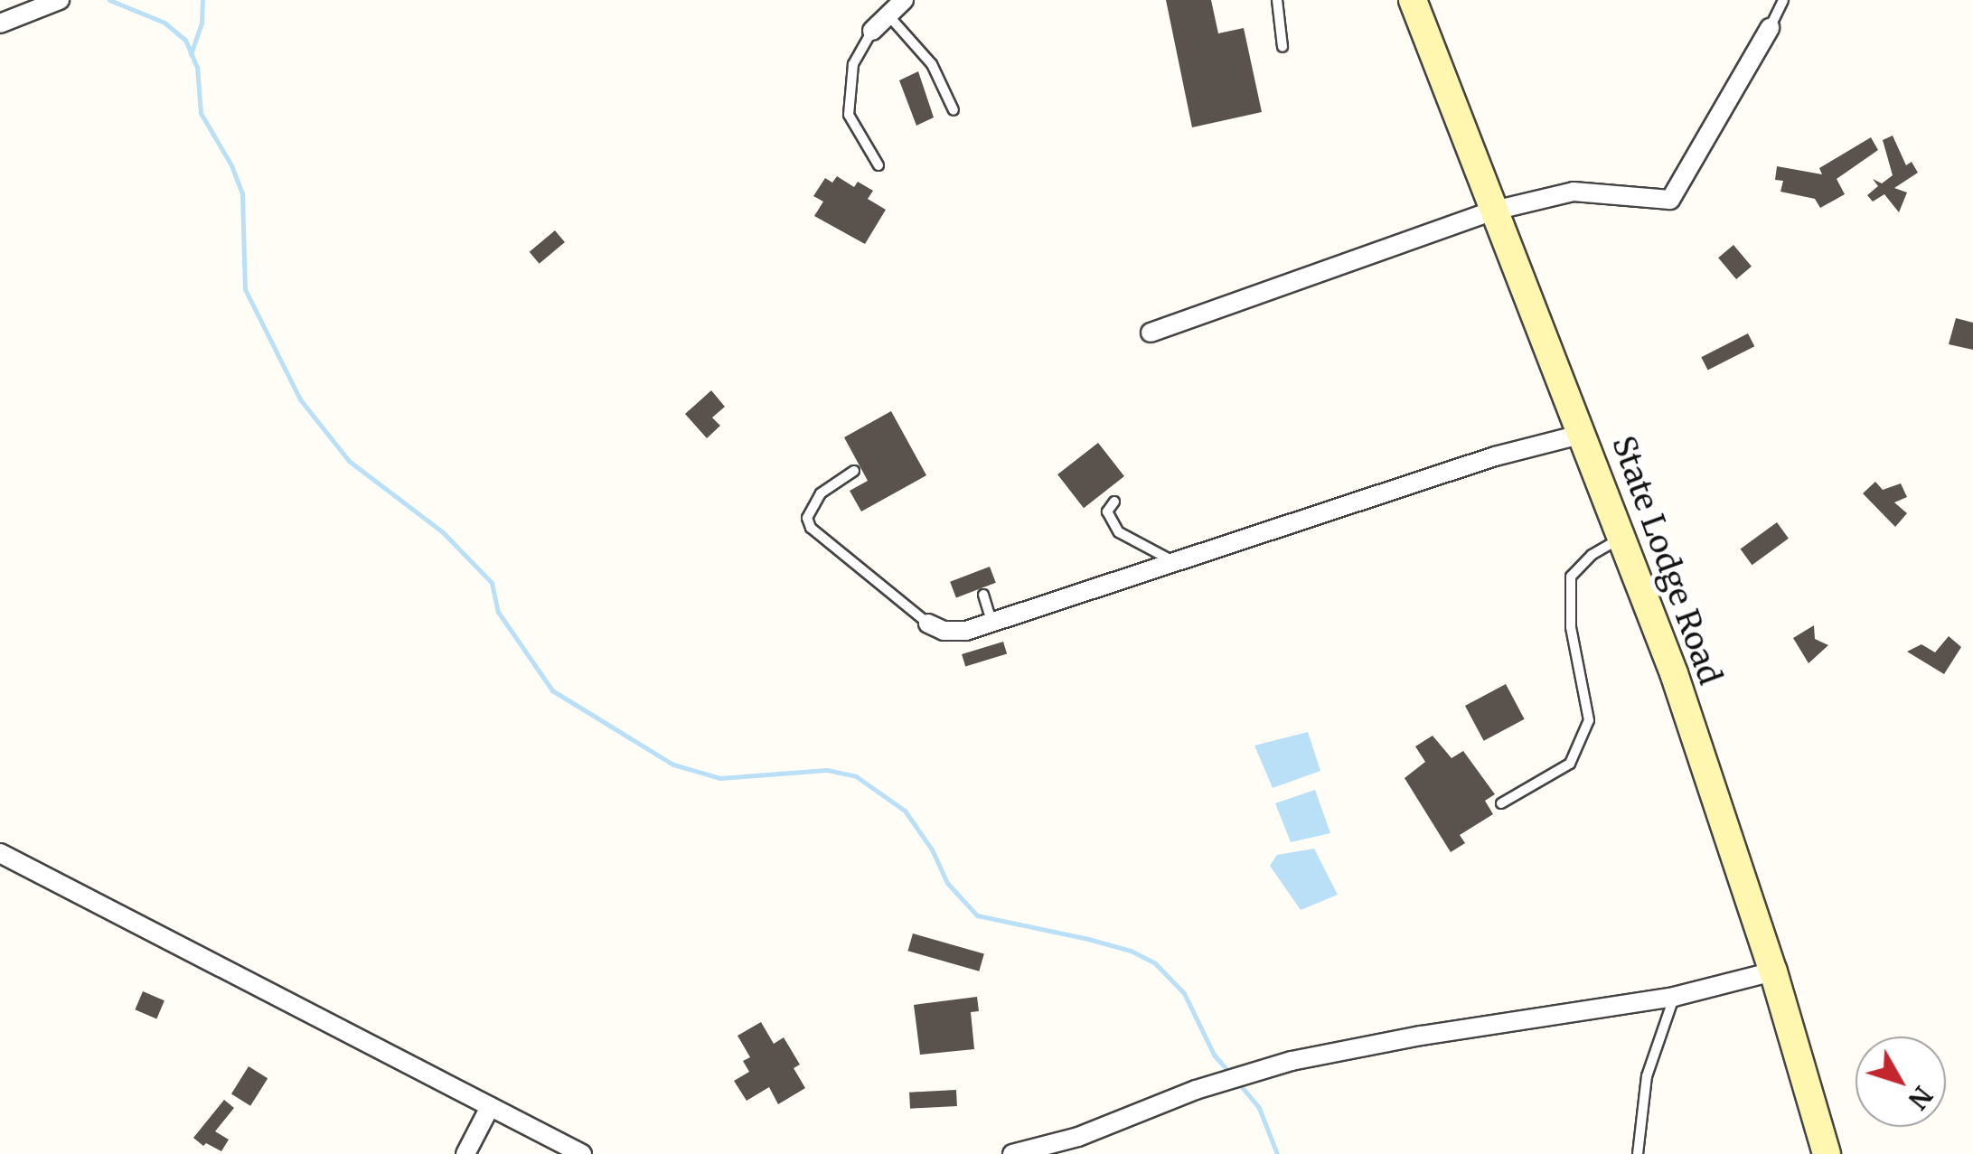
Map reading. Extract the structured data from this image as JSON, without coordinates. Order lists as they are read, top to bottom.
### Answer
{
  "streets": {
    "street": ["State Lodge Road"]
  },
  "north": "bottom right"
}
